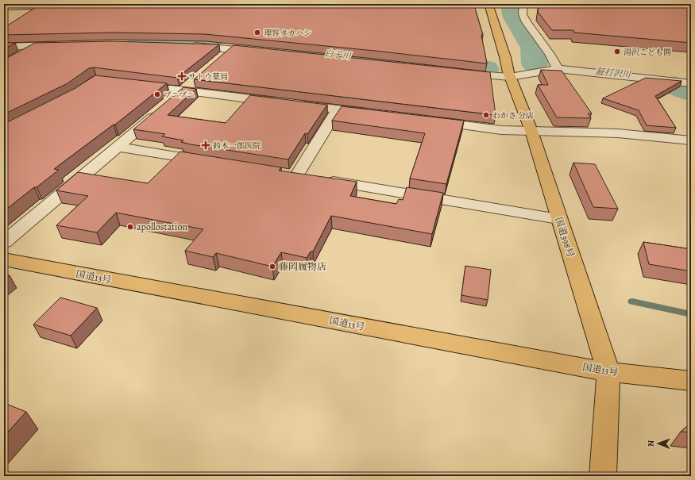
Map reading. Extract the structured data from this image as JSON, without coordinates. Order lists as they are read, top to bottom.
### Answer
{
  "streets": {
    "highway": ["国道398号", "国道13号"]
  },
  "crossings": [
    ["国道398号", "国道13号"]
  ],
  "water": ["白子川", "鉦打沢川"],
  "places": {
    "other": [
      "理容タカハシ",
      "湯沢こども園",
      "プニプニ",
      "わかさ 分店",
      "apollostation",
      "藤岡履物店"
    ],
    "health": ["サトウ薬局", "鈴木一郎医院"]
  },
  "north": "left"
}
